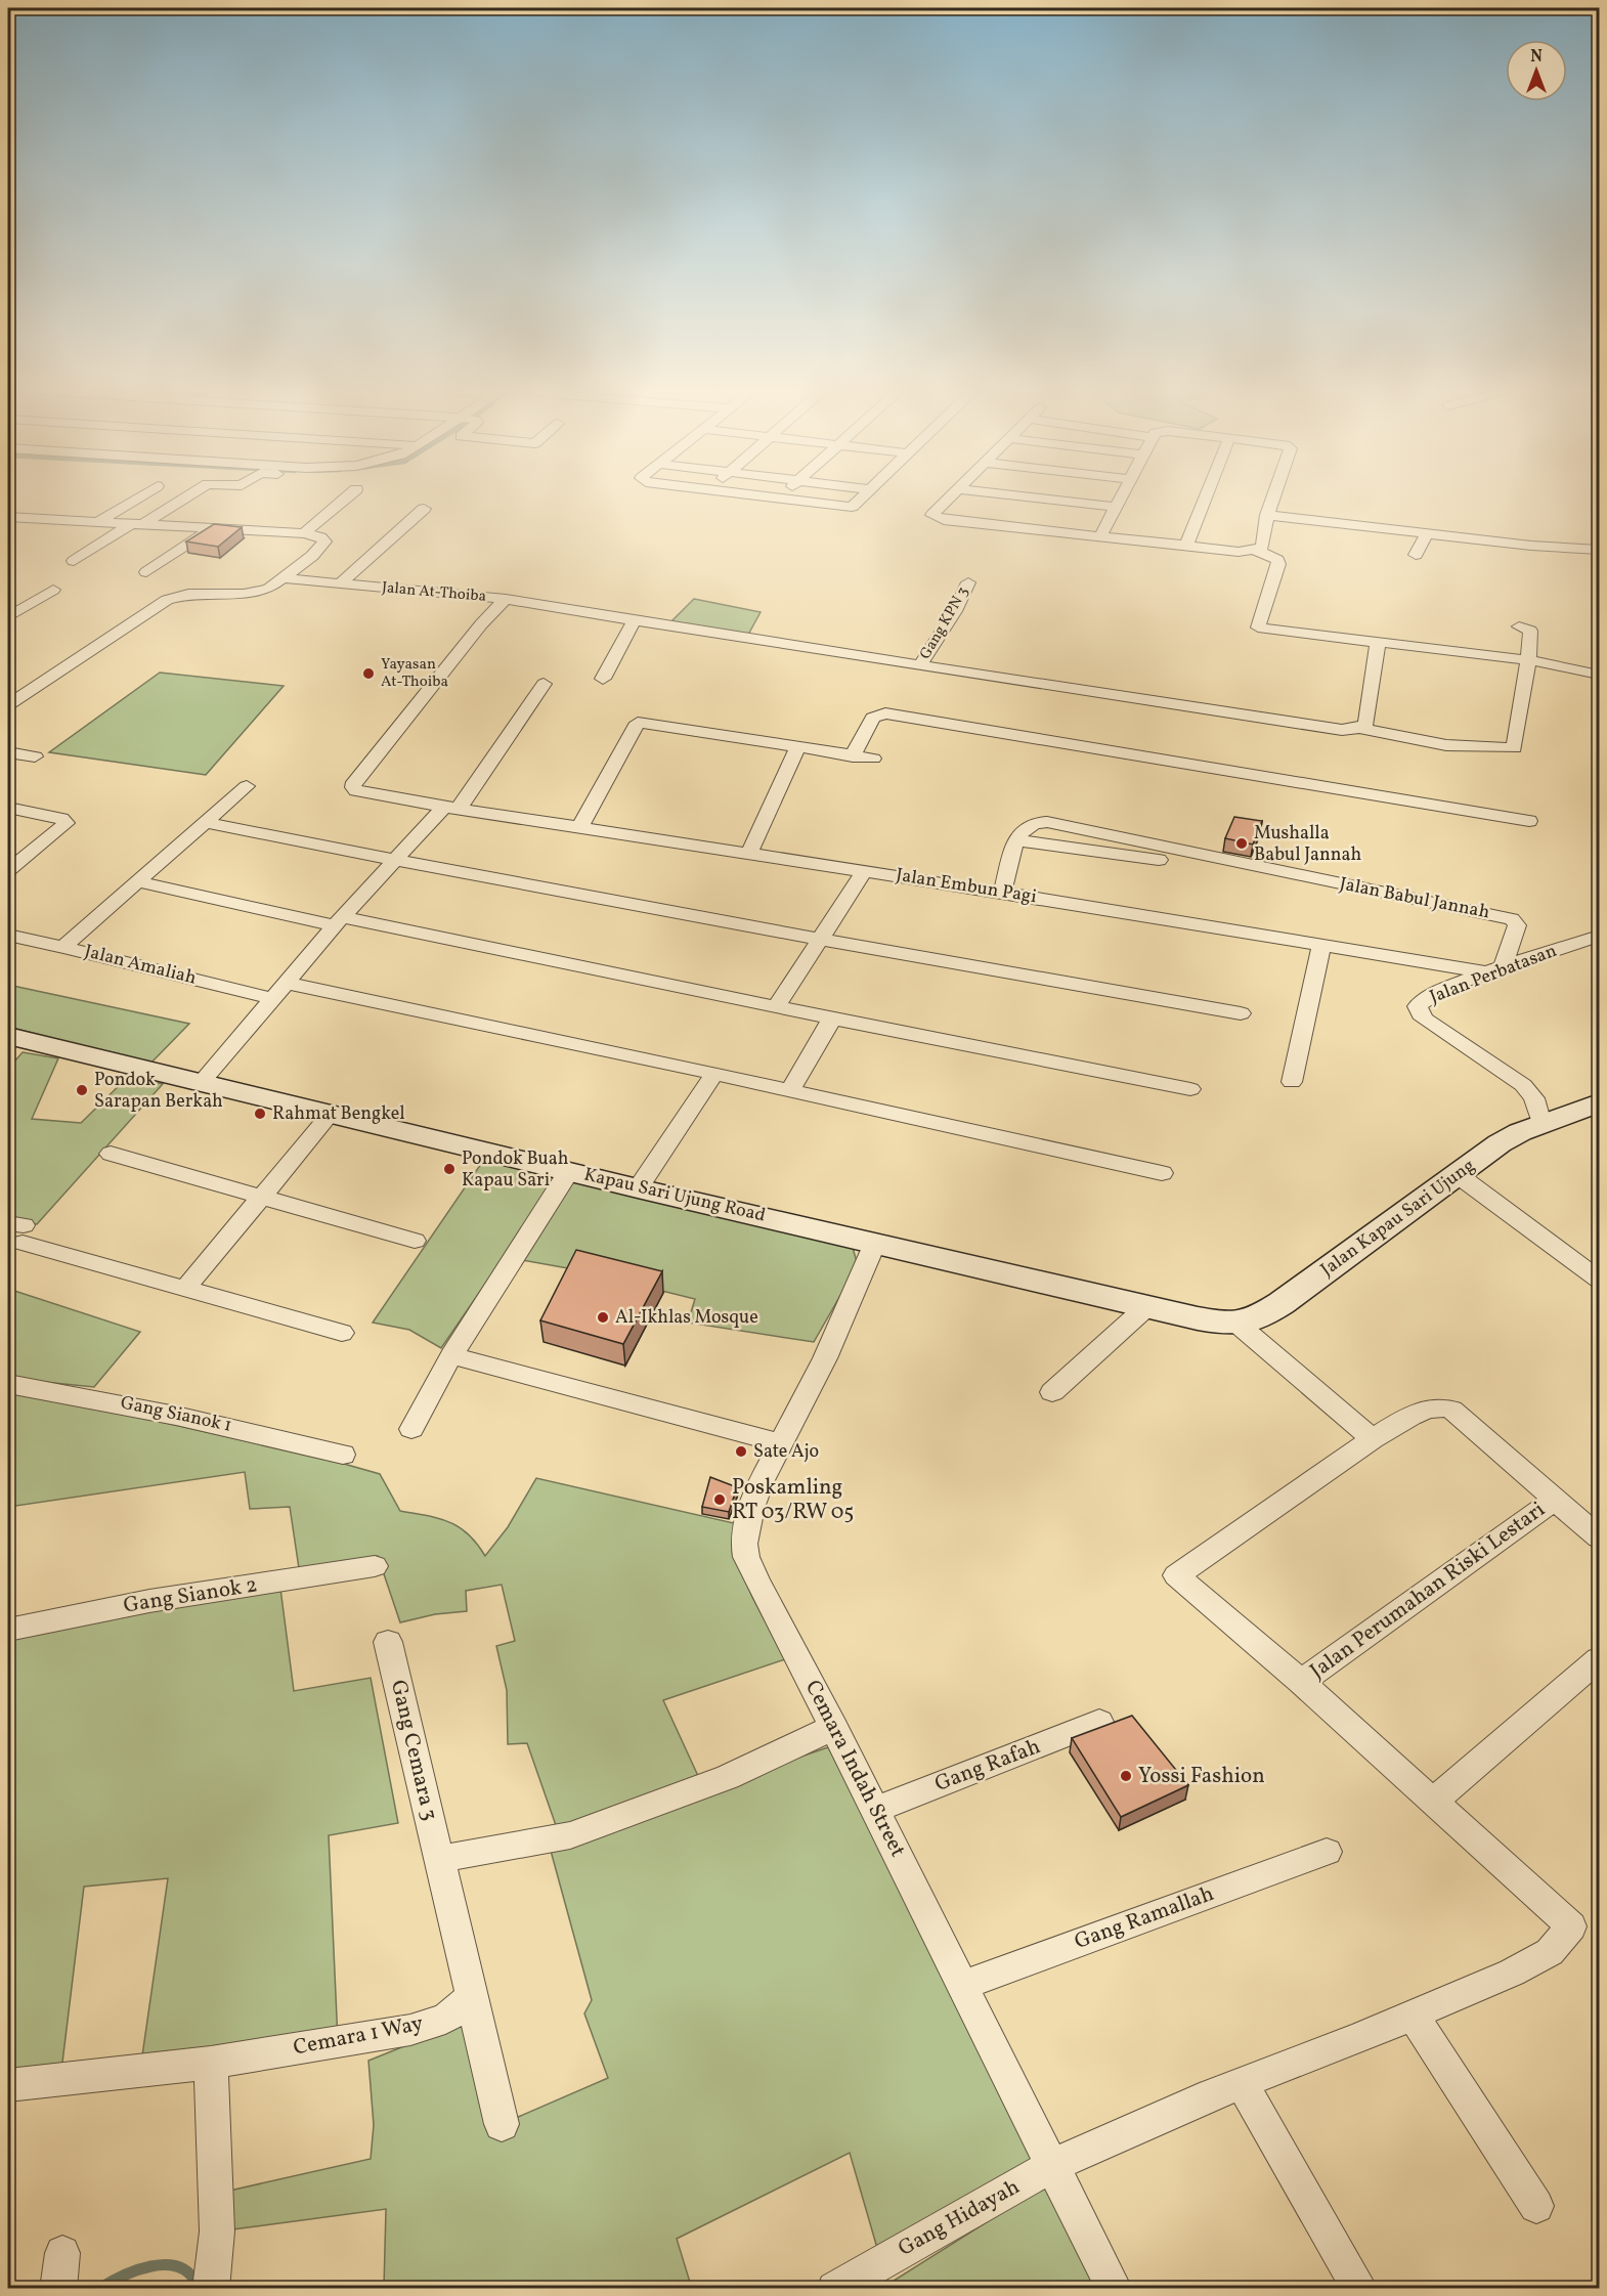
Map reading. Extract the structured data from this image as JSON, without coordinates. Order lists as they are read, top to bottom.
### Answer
{
  "streets": {
    "street": [
      "Jalan At-Thoiba",
      "Gang KPN 3",
      "Jalan Embun Pagi",
      "Jalan Babul Jannah",
      "Jalan Amaliah",
      "Jalan Perbatasan",
      "Kapau Sari Ujung Road",
      "Jalan Kapau Sari Ujung",
      "Gang Sianok 1",
      "Jalan Perumahan Riski Lestari",
      "Gang Sianok 2",
      "Gang Cemara 3",
      "Gang Rafah",
      "Cemara Indah Street",
      "Gang Ramallah",
      "Cemara 1 Way",
      "Gang Hidayah"
    ]
  },
  "crossings": [
    ["Jalan At-Thoiba", "Jalan Embun Pagi"],
    ["Jalan Embun Pagi", "Jalan Babul Jannah"],
    ["Jalan Embun Pagi", "Jalan Perbatasan"],
    ["Jalan Babul Jannah", "Jalan Perbatasan"],
    ["Jalan Perbatasan", "Jalan Kapau Sari Ujung"],
    ["Kapau Sari Ujung Road", "Jalan Kapau Sari Ujung"],
    ["Kapau Sari Ujung Road", "Cemara Indah Street"],
    ["Jalan Perumahan Riski Lestari", "Gang Hidayah"],
    ["Gang Rafah", "Cemara Indah Street"],
    ["Cemara Indah Street", "Gang Ramallah"],
    ["Cemara Indah Street", "Gang Hidayah"]
  ],
  "places": [
    "Yayasan At-Thoiba",
    "Mushalla Babul Jannah",
    "Pondok Sarapan Berkah",
    "Rahmat Bengkel",
    "Pondok Buah Kapau Sari",
    "Al-Ikhlas Mosque",
    "Sate Ajo",
    "Poskamling RT 03/RW 05",
    "Yossi Fashion"
  ],
  "north": "top"
}
